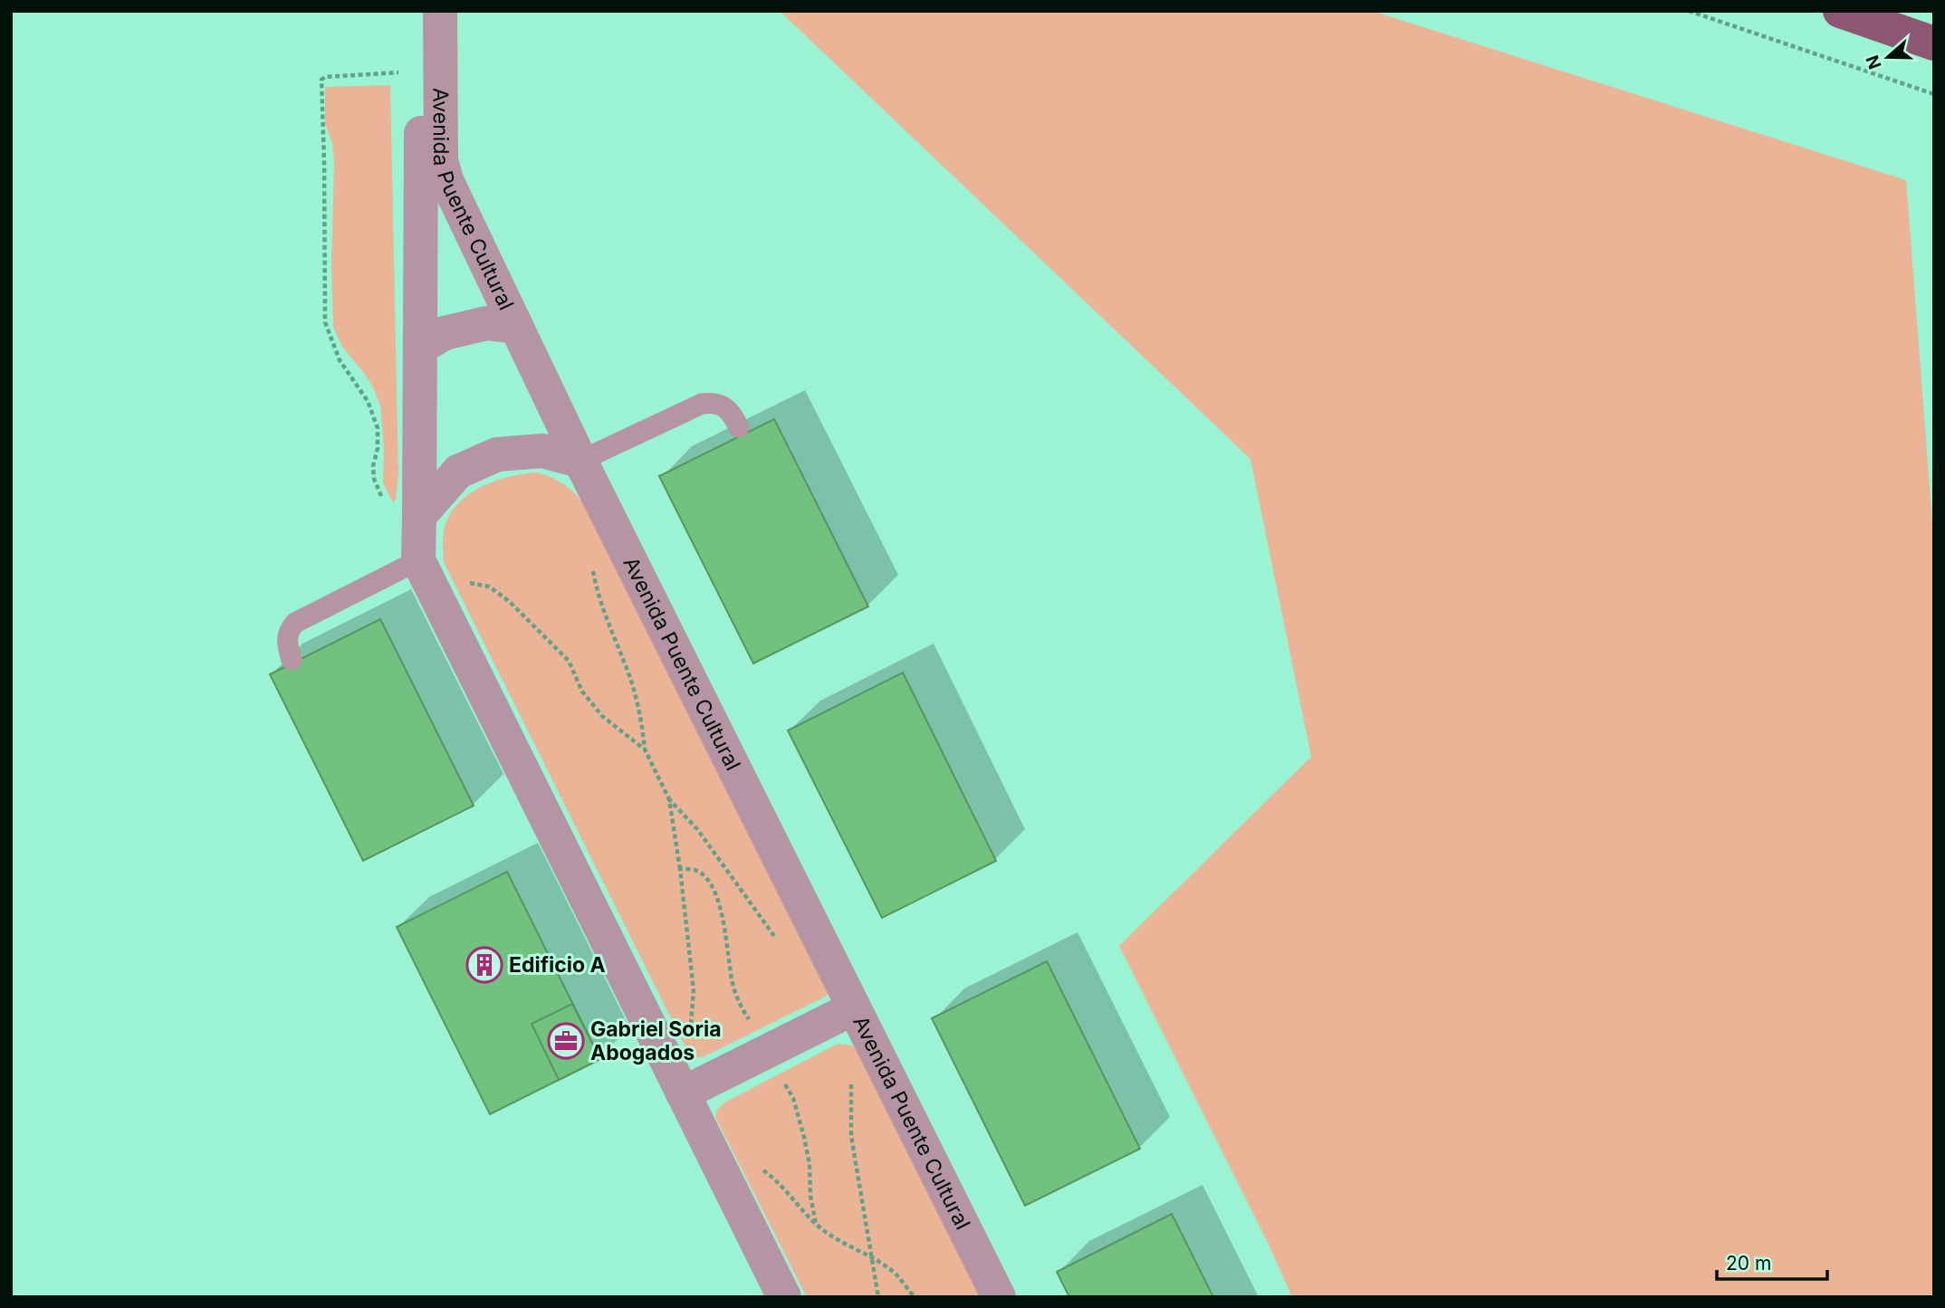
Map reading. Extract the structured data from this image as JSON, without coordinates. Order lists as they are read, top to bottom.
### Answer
{
  "streets": {
    "street": ["Avenida Puente Cultural"]
  },
  "places": {
    "building": ["Edificio A"],
    "office": ["Gabriel Soria Abogados"]
  },
  "scale_bar": "20 m",
  "north": "left"
}
